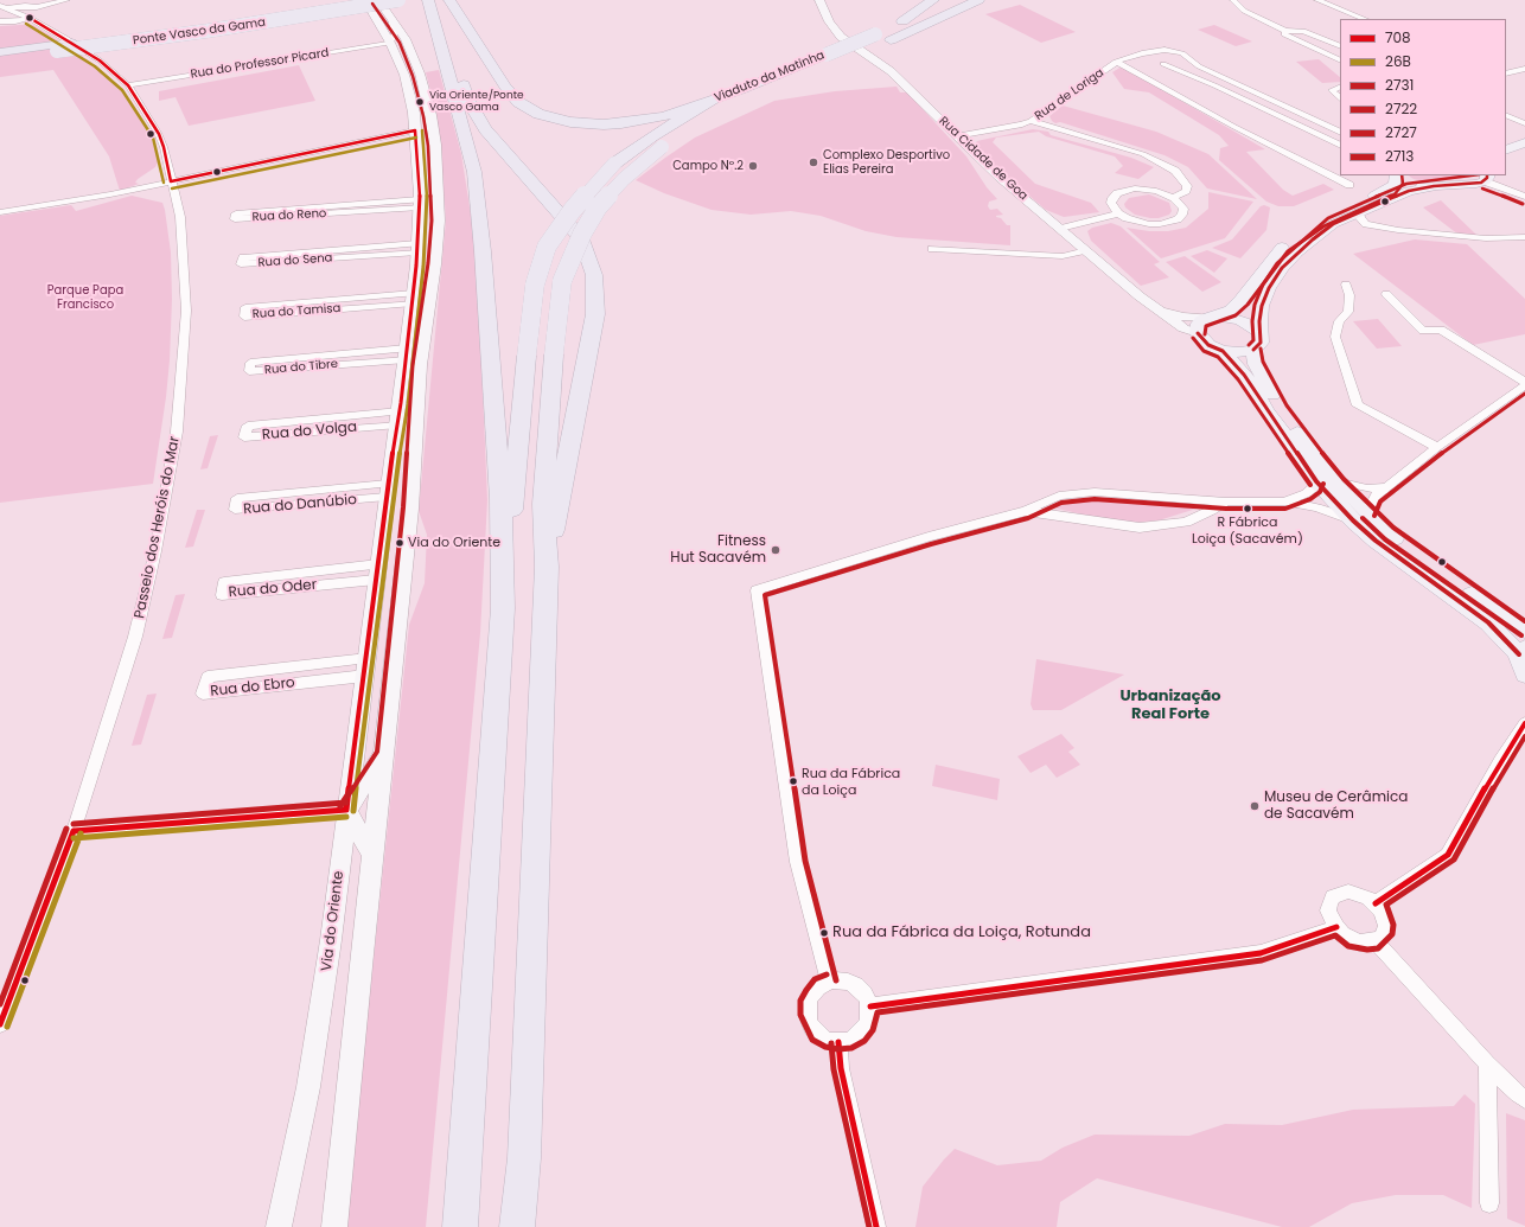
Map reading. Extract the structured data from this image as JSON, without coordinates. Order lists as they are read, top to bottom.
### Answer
{
  "streets": {
    "highway": ["Ponte Vasco da Gama", "Viaduto da Matinha"],
    "street": [
      "Rua do Professor Picard",
      "Rua de Loriga",
      "Rua Cidade de Goa",
      "Rua do Reno",
      "Rua do Sena",
      "Rua do Tamisa",
      "Rua do Tibre",
      "Rua do Volga",
      "Rua do Danúbio",
      "Passeio dos Heróis do Mar",
      "Rua do Oder",
      "Rua do Ebro",
      "Via do Oriente"
    ]
  },
  "crossings": [
    ["Rua do Professor Picard", "Passeio dos Heróis do Mar"],
    ["Rua do Professor Picard", "Via do Oriente"],
    ["Rua de Loriga", "Rua Cidade de Goa"],
    ["Rua do Reno", "Via do Oriente"],
    ["Rua do Sena", "Via do Oriente"],
    ["Rua do Tamisa", "Via do Oriente"],
    ["Rua do Tibre", "Via do Oriente"],
    ["Rua do Volga", "Via do Oriente"],
    ["Rua do Danúbio", "Via do Oriente"],
    ["Rua do Oder", "Via do Oriente"],
    ["Rua do Ebro", "Via do Oriente"]
  ],
  "districts": ["Urbanização Real Forte"],
  "parks": ["Parque Papa Francisco"],
  "places": [
    "Via Oriente/Ponte Vasco Gama",
    "Complexo Desportivo Elias Pereira",
    "Campo Nº.2",
    "R Fábrica Loiça (Sacavém)",
    "Via do Oriente",
    "Fitness Hut Sacavém",
    "Rua da Fábrica da Loiça",
    "Museu de Cerâmica de Sacavém",
    "Rua da Fábrica da Loiça, Rotunda"
  ],
  "lines": [
    "transit line 2727",
    "transit line 708",
    "transit line 26B",
    "transit line 2731",
    "transit line 2722",
    "transit line 2713"
  ],
  "legend": [
    "708",
    "26B",
    "2731",
    "2722",
    "2727",
    "2713"
  ]
}
